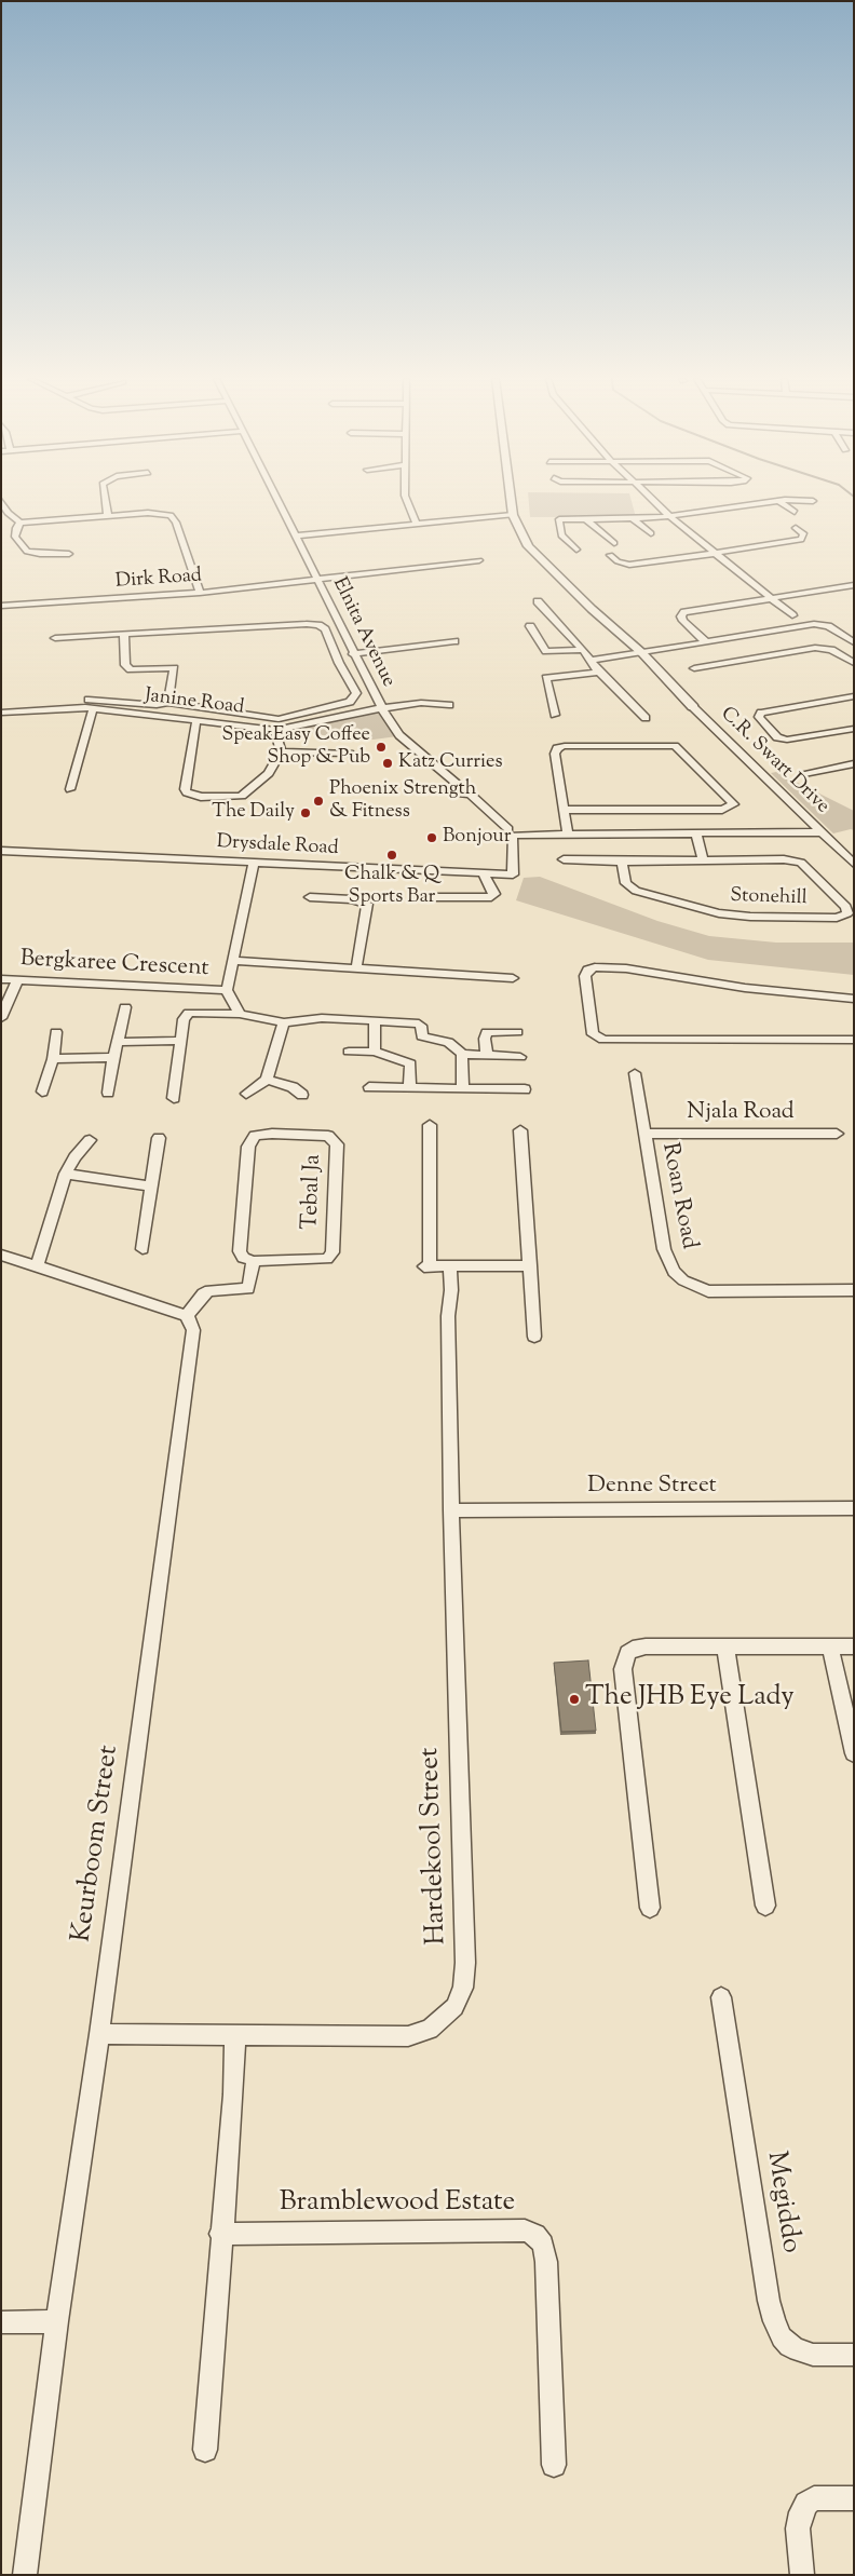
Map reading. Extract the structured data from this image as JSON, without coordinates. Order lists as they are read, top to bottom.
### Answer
{
  "streets": {
    "street": [
      "Dirk Road",
      "Elnita Avenue",
      "Janine Road",
      "C.R. Swart Drive",
      "Drysdale Road",
      "Stonehill",
      "Bergkaree Crescent",
      "Njala Road",
      "Tebal Ja",
      "Roan Road",
      "Denne Street",
      "Keurboom Street",
      "Hardekool Street",
      "Megiddo",
      "Bramblewood Estate"
    ]
  },
  "crossings": [
    ["Dirk Road", "Elnita Avenue"],
    ["Elnita Avenue", "Janine Road"],
    ["Elnita Avenue", "Drysdale Road"],
    ["Njala Road", "Roan Road"],
    ["Denne Street", "Hardekool Street"],
    ["Keurboom Street", "Hardekool Street"]
  ],
  "places": [
    "SpeakEasy Coffee Shop & Pub",
    "Katz Curries",
    "Phoenix Strength & Fitness",
    "The Daily",
    "Bonjour",
    "Chalk & Q Sports Bar",
    "The JHB Eye Lady"
  ]
}
